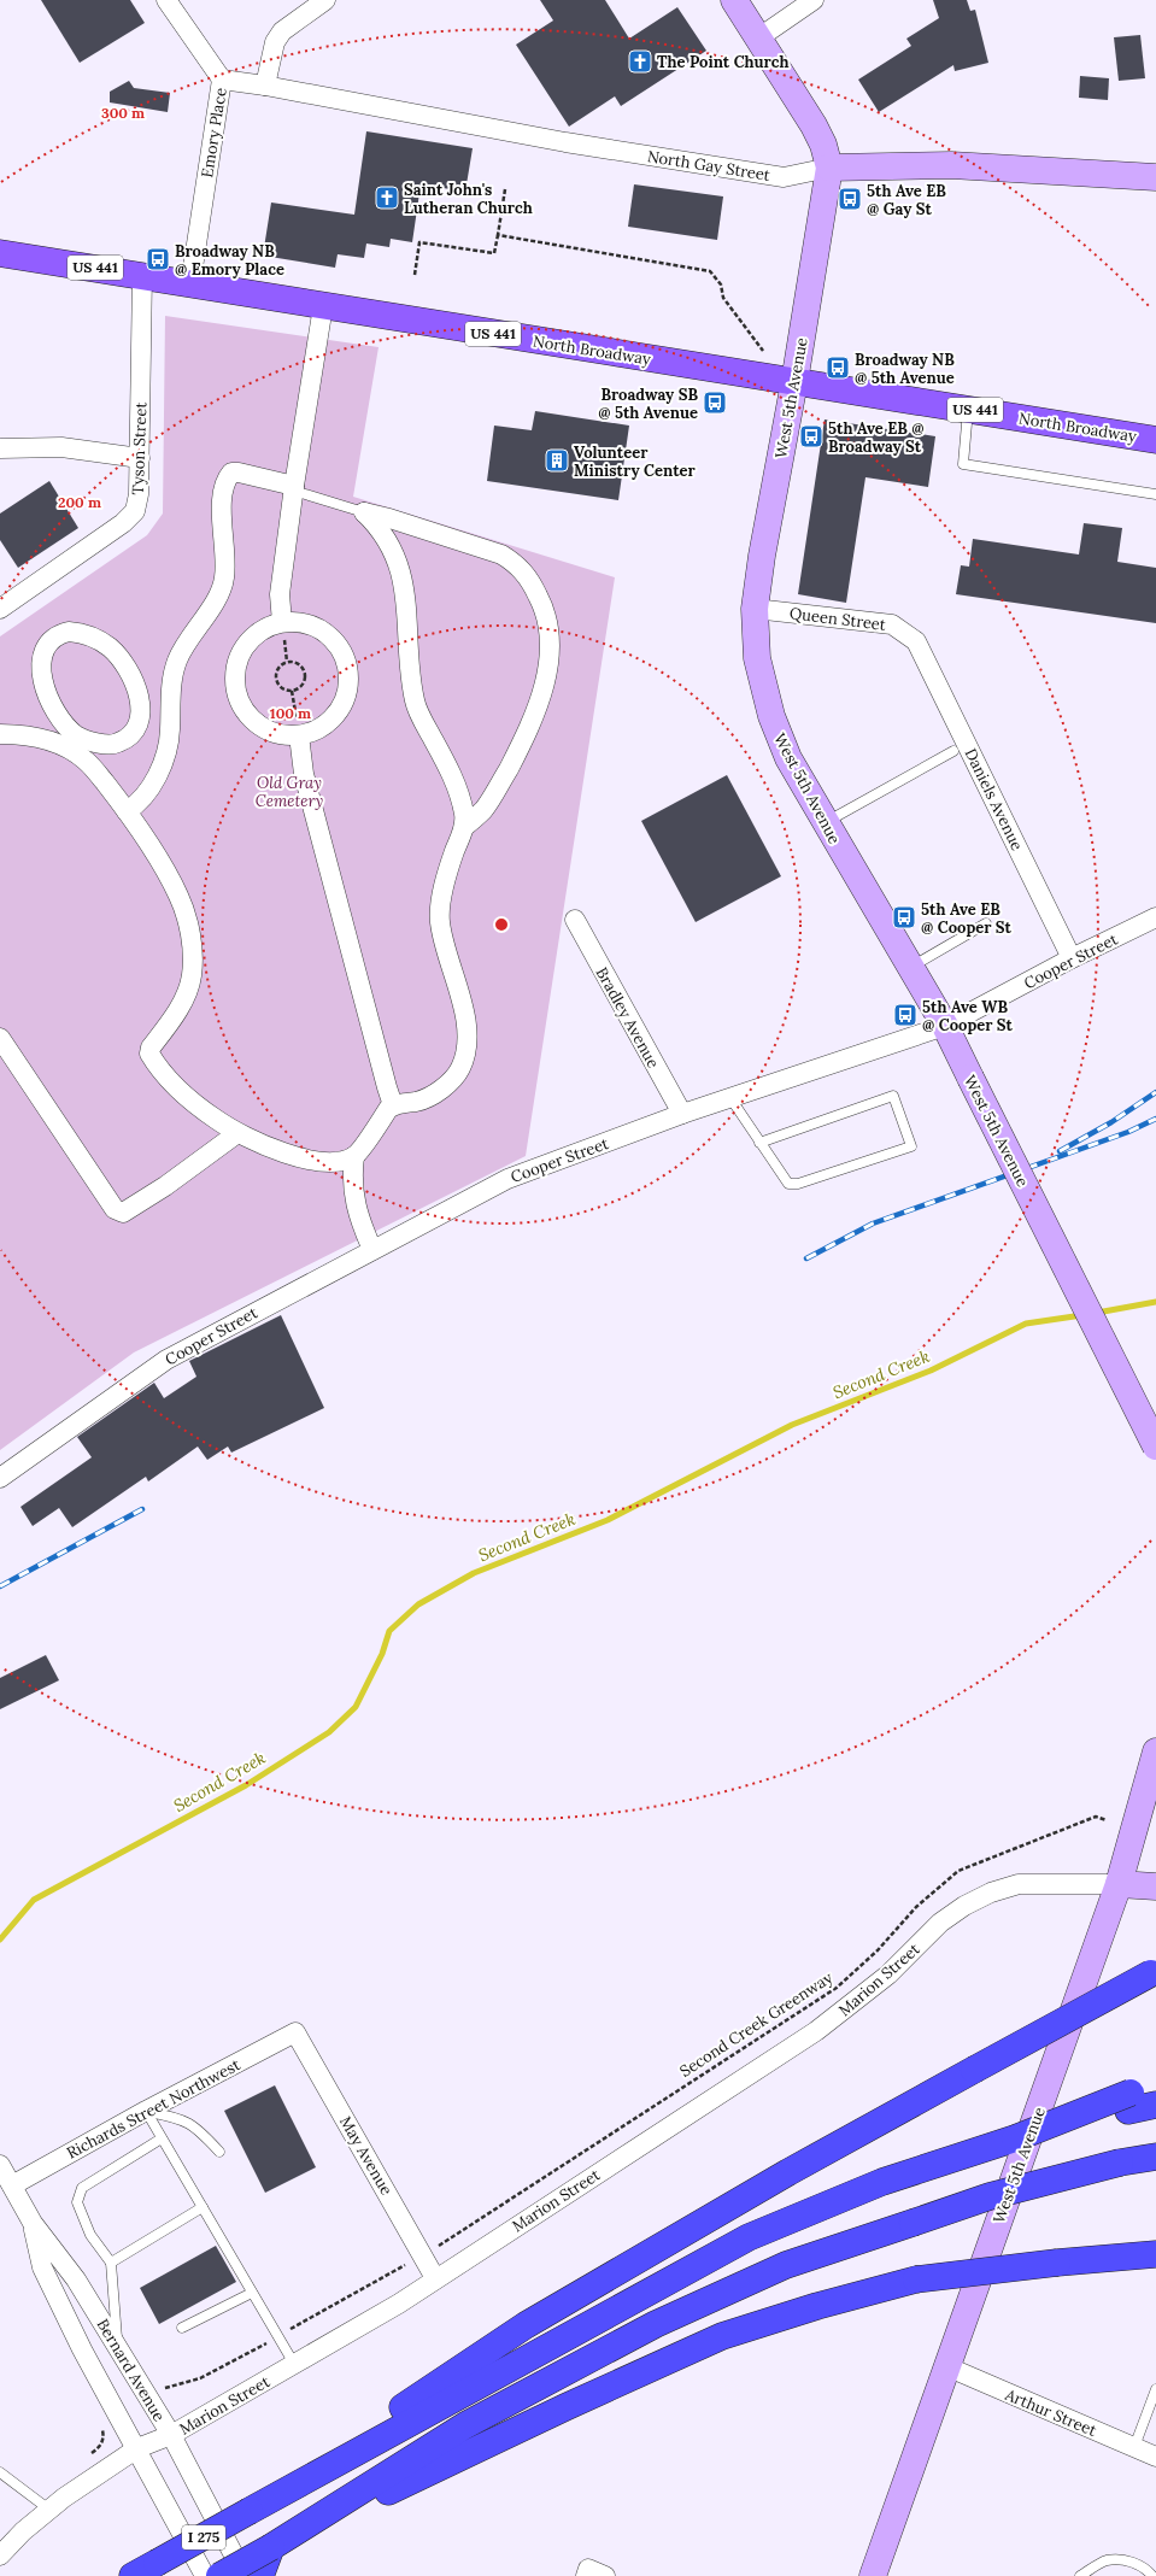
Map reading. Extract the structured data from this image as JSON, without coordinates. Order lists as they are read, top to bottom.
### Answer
{
  "streets": {
    "highway": ["I 275"],
    "main road": ["US 441", "North Broadway"],
    "street": [
      "Emory Place",
      "North Gay Street",
      "West 5th Avenue",
      "Tyson Street",
      "Queen Street",
      "Daniels Avenue",
      "Cooper Street",
      "Bradley Avenue",
      "Marion Street",
      "Richards Street Northwest",
      "May Avenue",
      "Bernard Avenue",
      "Arthur Street"
    ],
    "path": ["Second Creek Greenway"]
  },
  "crossings": [
    ["Emory Place", "North Gay Street"],
    ["Emory Place", "North Broadway"],
    ["North Gay Street", "West 5th Avenue"],
    ["North Broadway", "West 5th Avenue"],
    ["North Broadway", "Tyson Street"],
    ["West 5th Avenue", "Queen Street"],
    ["West 5th Avenue", "Cooper Street"],
    ["West 5th Avenue", "Marion Street"],
    ["West 5th Avenue", "Arthur Street"],
    ["Queen Street", "Daniels Avenue"],
    ["Daniels Avenue", "Cooper Street"],
    ["Cooper Street", "Bradley Avenue"],
    ["Marion Street", "May Avenue"],
    ["Marion Street", "Bernard Avenue"],
    ["Richards Street Northwest", "May Avenue"],
    ["Richards Street Northwest", "Bernard Avenue"]
  ],
  "water": ["Second Creek"],
  "parks": ["Old Gray Cemetery"],
  "places": {
    "church": ["The Point Church", "Saint John's Lutheran Church"],
    "bus stop": [
      "5th Ave EB @ Gay St",
      "Broadway NB @ Emory Place",
      "Broadway NB @ 5th Avenue",
      "Broadway SB @ 5th Avenue",
      "5th Ave EB @ Broadway St",
      "5th Ave EB @ Cooper St",
      "5th Ave WB @ Cooper St"
    ],
    "building": ["Volunteer Ministry Center"]
  },
  "rings": ["300 m", "200 m", "100 m"]
}
